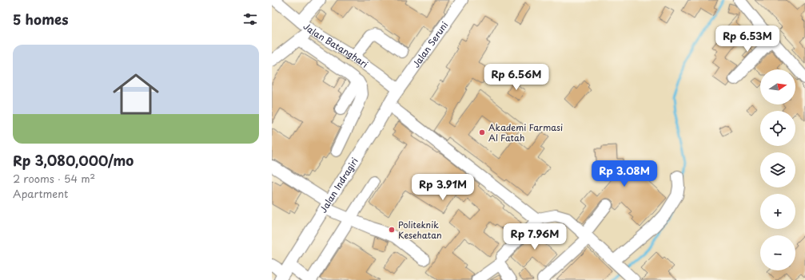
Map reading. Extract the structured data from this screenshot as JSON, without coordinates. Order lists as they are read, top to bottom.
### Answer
{
  "streets": {
    "street": ["Jalan Seruni", "Jalan Batanghari", "Jalan Indragiri"]
  },
  "crossings": [
    ["Jalan Seruni", "Jalan Batanghari"],
    ["Jalan Seruni", "Jalan Indragiri"],
    ["Jalan Batanghari", "Jalan Indragiri"]
  ],
  "places": ["Akademi Farmasi Al Fatah", "Politeknik Kesehatan"],
  "north": "right",
  "page": {
    "heading": "5 homes",
    "price": [
      "Rp 6.53M",
      "Rp 6.56M",
      "Rp 3.08M",
      "Rp 3.91M",
      "Rp 7.96M"
    ],
    "list": [
      {
        "name": "Rp 3,080,000/mo",
        "note": "2 rooms · 54 m² · Apartment"
      }
    ],
    "map_buttons": ["+", "−"]
  }
}
